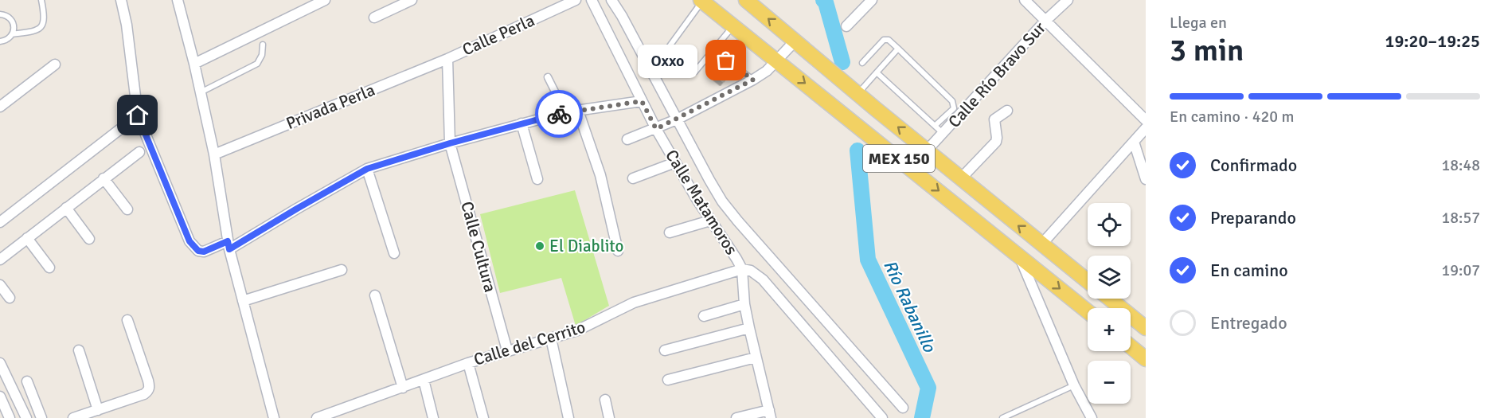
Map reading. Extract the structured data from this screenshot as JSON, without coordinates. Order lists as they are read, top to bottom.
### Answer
{
  "streets": {
    "main road": ["MEX 150"],
    "street": [
      "Calle Perla",
      "Calle Río Bravo Sur",
      "Privada Perla",
      "Calle Matamoros",
      "Calle Cultura",
      "Calle del Cerrito"
    ]
  },
  "crossings": [
    ["Calle Perla", "Privada Perla"],
    ["Calle Perla", "Calle Cultura"],
    ["Calle Río Bravo Sur", "MEX 150"],
    ["Privada Perla", "Calle Cultura"],
    ["Calle Matamoros", "Calle del Cerrito"],
    ["Calle Cultura", "Calle del Cerrito"]
  ],
  "water": ["Río Rabanillo"],
  "places": ["Oxxo", "El Diablito"],
  "page": {
    "heading": ["3 min", "Llega en", "19:20–19:25"],
    "bubble": "Oxxo",
    "bar": "En camino · 420 m",
    "list": [
      ["Confirmado", "18:48"],
      ["Preparando", "18:57"],
      ["En camino", "19:07"],
      "Entregado"
    ],
    "map_buttons": ["+", "−"]
  }
}
